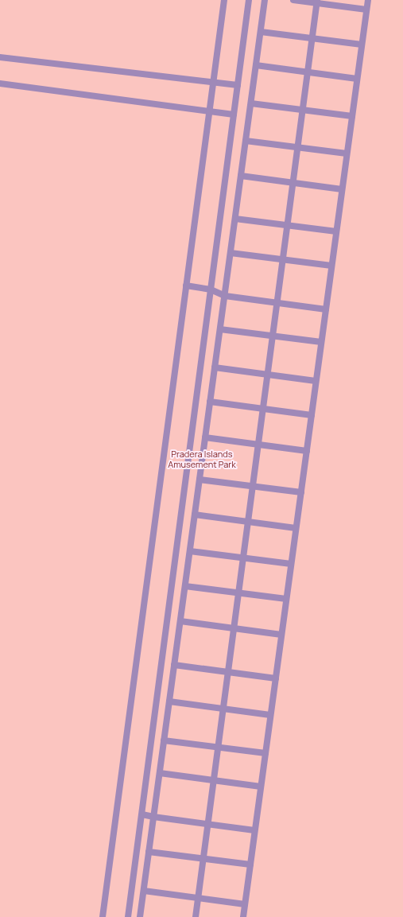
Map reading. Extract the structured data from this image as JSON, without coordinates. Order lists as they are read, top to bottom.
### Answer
{
  "parks": ["Pradera Islands Amusement Park"]
}
